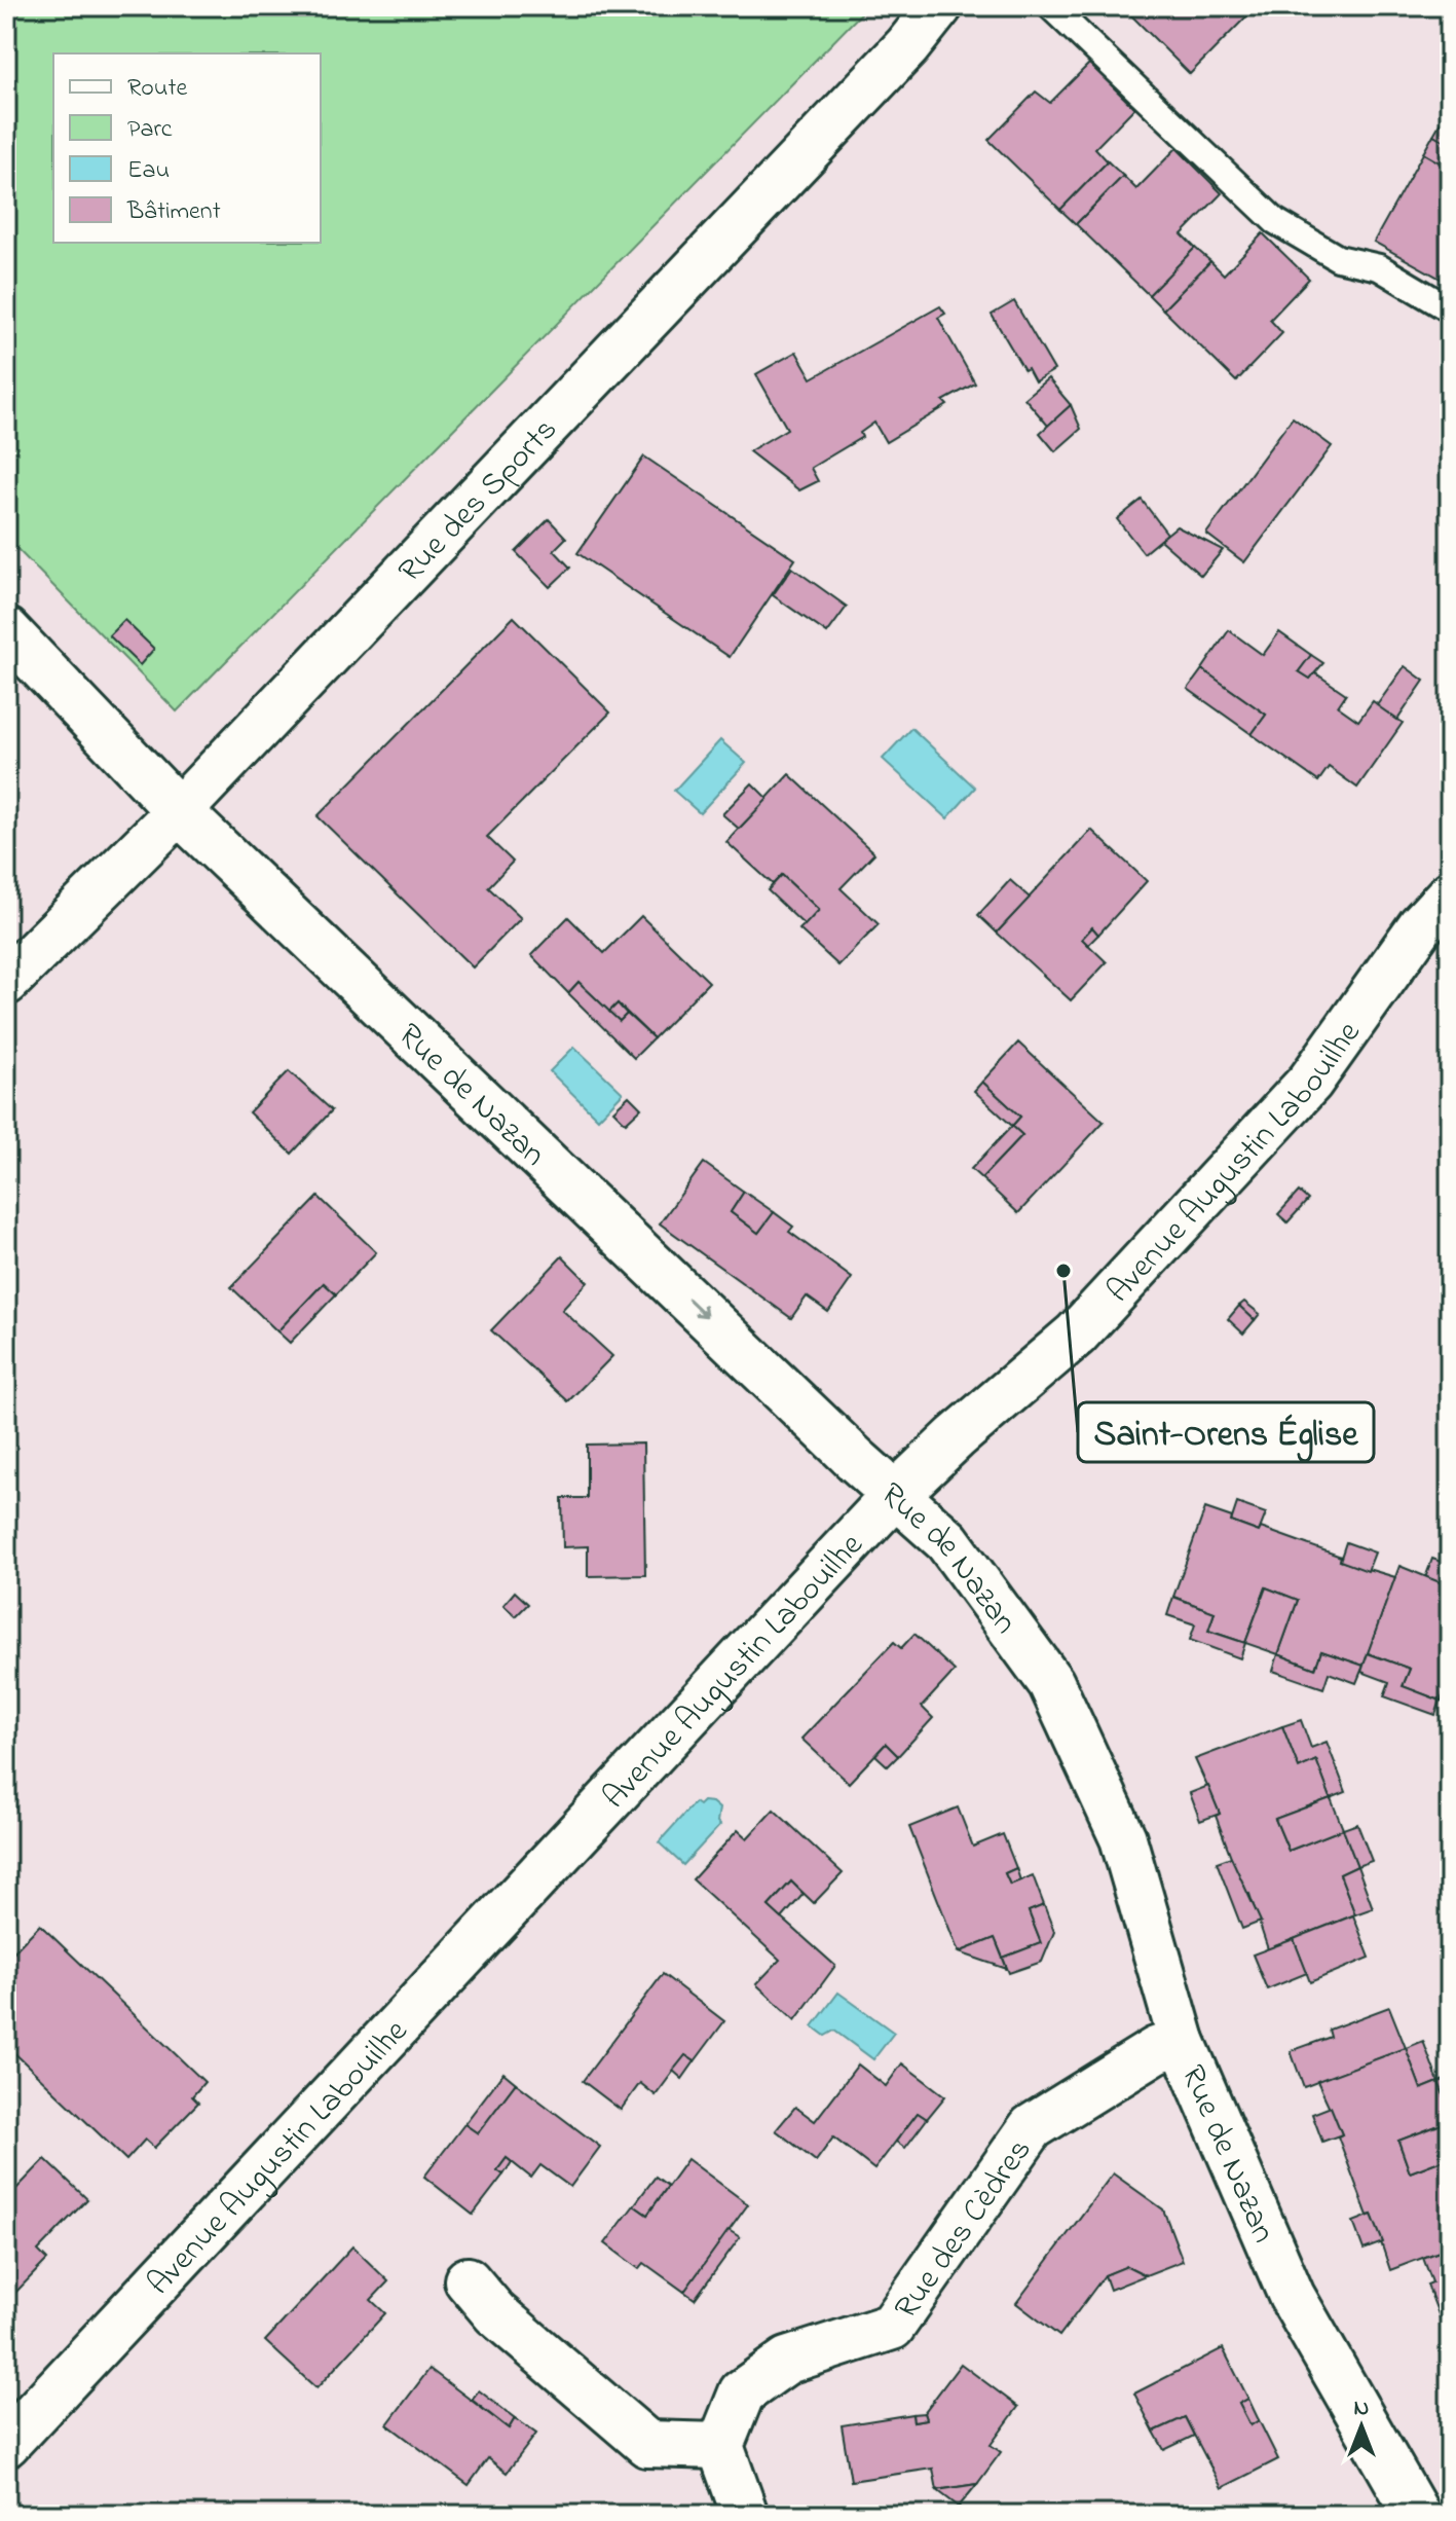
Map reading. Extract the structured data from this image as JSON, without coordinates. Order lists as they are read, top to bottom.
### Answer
{
  "streets": {
    "street": [
      "Rue des Sports",
      "Rue de Nazan",
      "Avenue Augustin Labouilhe",
      "Rue des Cèdres"
    ]
  },
  "crossings": [
    ["Rue des Sports", "Rue de Nazan"],
    ["Rue de Nazan", "Avenue Augustin Labouilhe"],
    ["Rue de Nazan", "Rue des Cèdres"]
  ],
  "one_way": ["Rue de Nazan"],
  "places": ["Saint-Orens Église"],
  "legend": [
    "Route",
    "Parc",
    "Eau",
    "Bâtiment"
  ],
  "north": "top"
}
